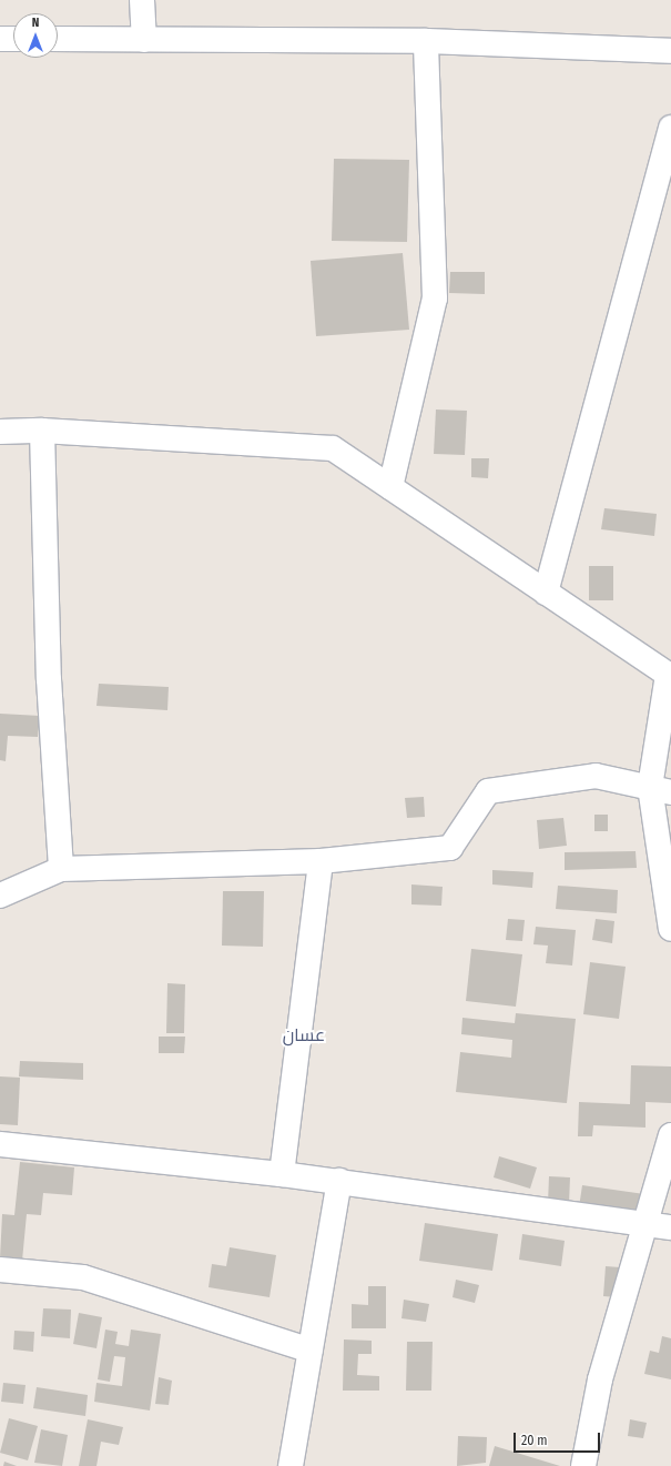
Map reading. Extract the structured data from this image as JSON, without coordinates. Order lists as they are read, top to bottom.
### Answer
{
  "districts": ["عسان"],
  "scale_bar": "20 m",
  "north": "top"
}
